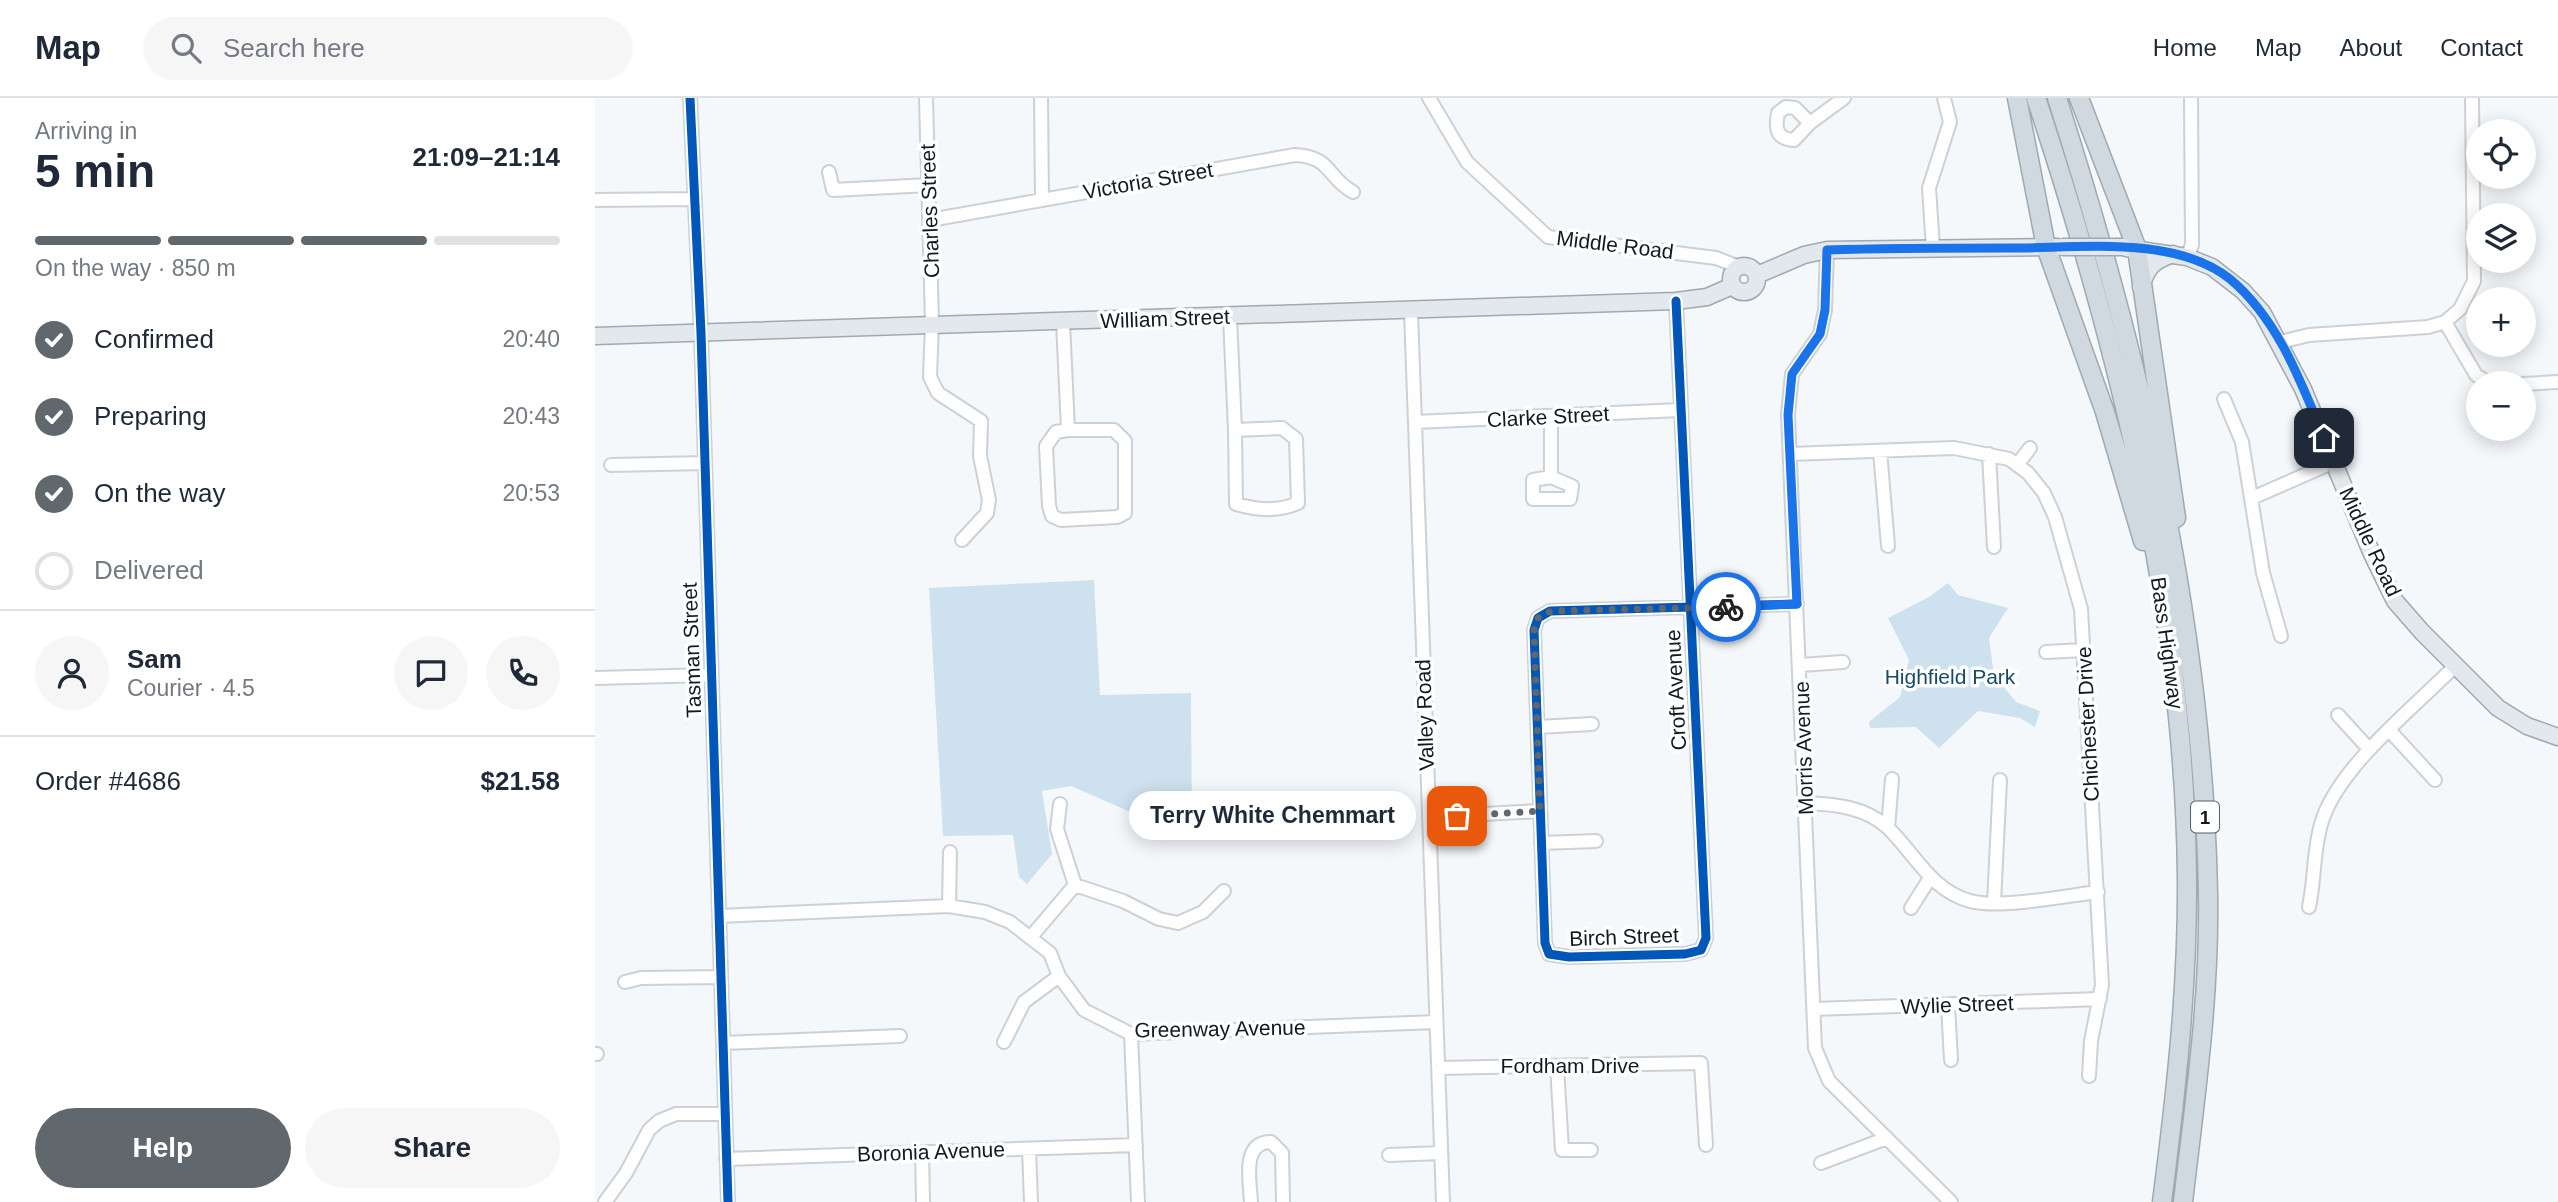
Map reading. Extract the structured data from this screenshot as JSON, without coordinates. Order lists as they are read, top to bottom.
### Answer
{
  "streets": {
    "highway": ["Bass Highway", "1"],
    "main road": ["Middle Road", "William Street"],
    "street": [
      "Victoria Street",
      "Charles Street",
      "Clarke Street",
      "Tasman Street",
      "Croft Avenue",
      "Valley Road",
      "Chichester Drive",
      "Morris Avenue",
      "Birch Street",
      "Wylie Street",
      "Greenway Avenue",
      "Fordham Drive",
      "Boronia Avenue"
    ]
  },
  "crossings": [
    ["Victoria Street", "Charles Street"],
    ["Charles Street", "William Street"],
    ["Middle Road", "William Street"],
    ["Middle Road", "Morris Avenue"],
    ["William Street", "Tasman Street"],
    ["William Street", "Croft Avenue"],
    ["William Street", "Valley Road"],
    ["Clarke Street", "Croft Avenue"],
    ["Clarke Street", "Valley Road"],
    ["Tasman Street", "Greenway Avenue"],
    ["Tasman Street", "Boronia Avenue"],
    ["Croft Avenue", "Birch Street"],
    ["Valley Road", "Greenway Avenue"],
    ["Valley Road", "Fordham Drive"],
    ["Chichester Drive", "Morris Avenue"],
    ["Chichester Drive", "Wylie Street"],
    ["Morris Avenue", "Wylie Street"]
  ],
  "parks": ["Highfield Park"],
  "places": ["Terry White Chemmart"],
  "page": {
    "header": "Map",
    "search": "Search here",
    "nav": [
      "Home",
      "Map",
      "About",
      "Contact"
    ],
    "heading": ["5 min", "Arriving in", "21:09–21:14"],
    "panel": [
      "Sam",
      "Courier · 4.5",
      "Order #4686",
      "$21.58"
    ],
    "map_buttons": ["+", "−"],
    "bar": "On the way · 850 m",
    "list": [
      ["Confirmed", "20:40"],
      ["Preparing", "20:43"],
      ["On the way", "20:53"],
      "Delivered"
    ],
    "bubble": "Terry White Chemmart",
    "buttons": ["Help", "Share"]
  }
}
